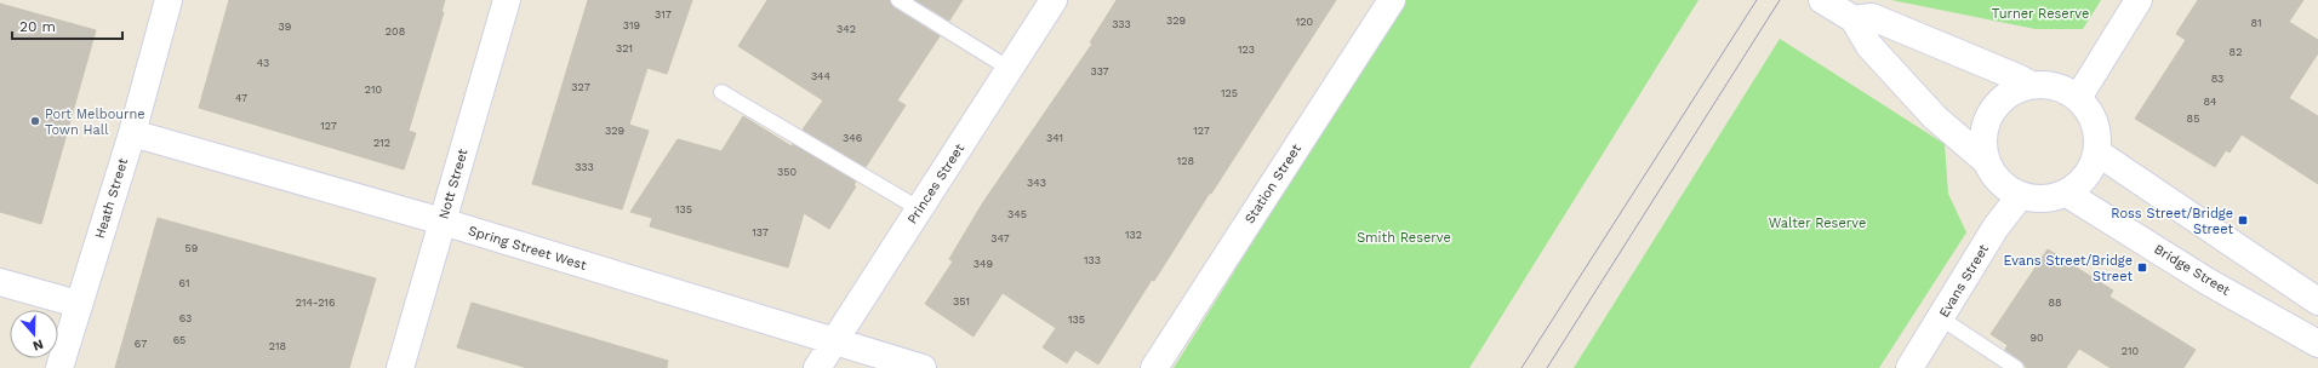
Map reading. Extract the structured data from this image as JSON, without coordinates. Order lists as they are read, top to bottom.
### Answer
{
  "streets": {
    "street": [
      "Nott Street",
      "Princes Street",
      "Station Street",
      "Heath Street",
      "Spring Street West",
      "Bridge Street",
      "Evans Street"
    ]
  },
  "crossings": [
    ["Nott Street", "Spring Street West"],
    ["Princes Street", "Spring Street West"],
    ["Heath Street", "Spring Street West"],
    ["Bridge Street", "Evans Street"]
  ],
  "parks": ["Turner Reserve", "Walter Reserve", "Smith Reserve"],
  "places": {
    "other": ["Port Melbourne Town Hall"],
    "transit": ["Ross Street/Bridge Street", "Evans Street/Bridge Street"]
  },
  "house_numbers": [
    "317",
    "329",
    "120",
    "81",
    "333",
    "319",
    "39",
    "342",
    "208",
    "321",
    "123",
    "82",
    "43",
    "337",
    "344",
    "83",
    "327",
    "210",
    "125",
    "47",
    "84",
    "85",
    "127",
    "329",
    "127",
    "346",
    "341",
    "212",
    "128",
    "333",
    "350",
    "343",
    "135",
    "345",
    "137",
    "132",
    "347",
    "59",
    "133",
    "349",
    "61",
    "351",
    "214-216",
    "88",
    "63",
    "135",
    "90",
    "65",
    "67",
    "218",
    "210"
  ],
  "scale_bar": "20 m",
  "north": "bottom"
}
